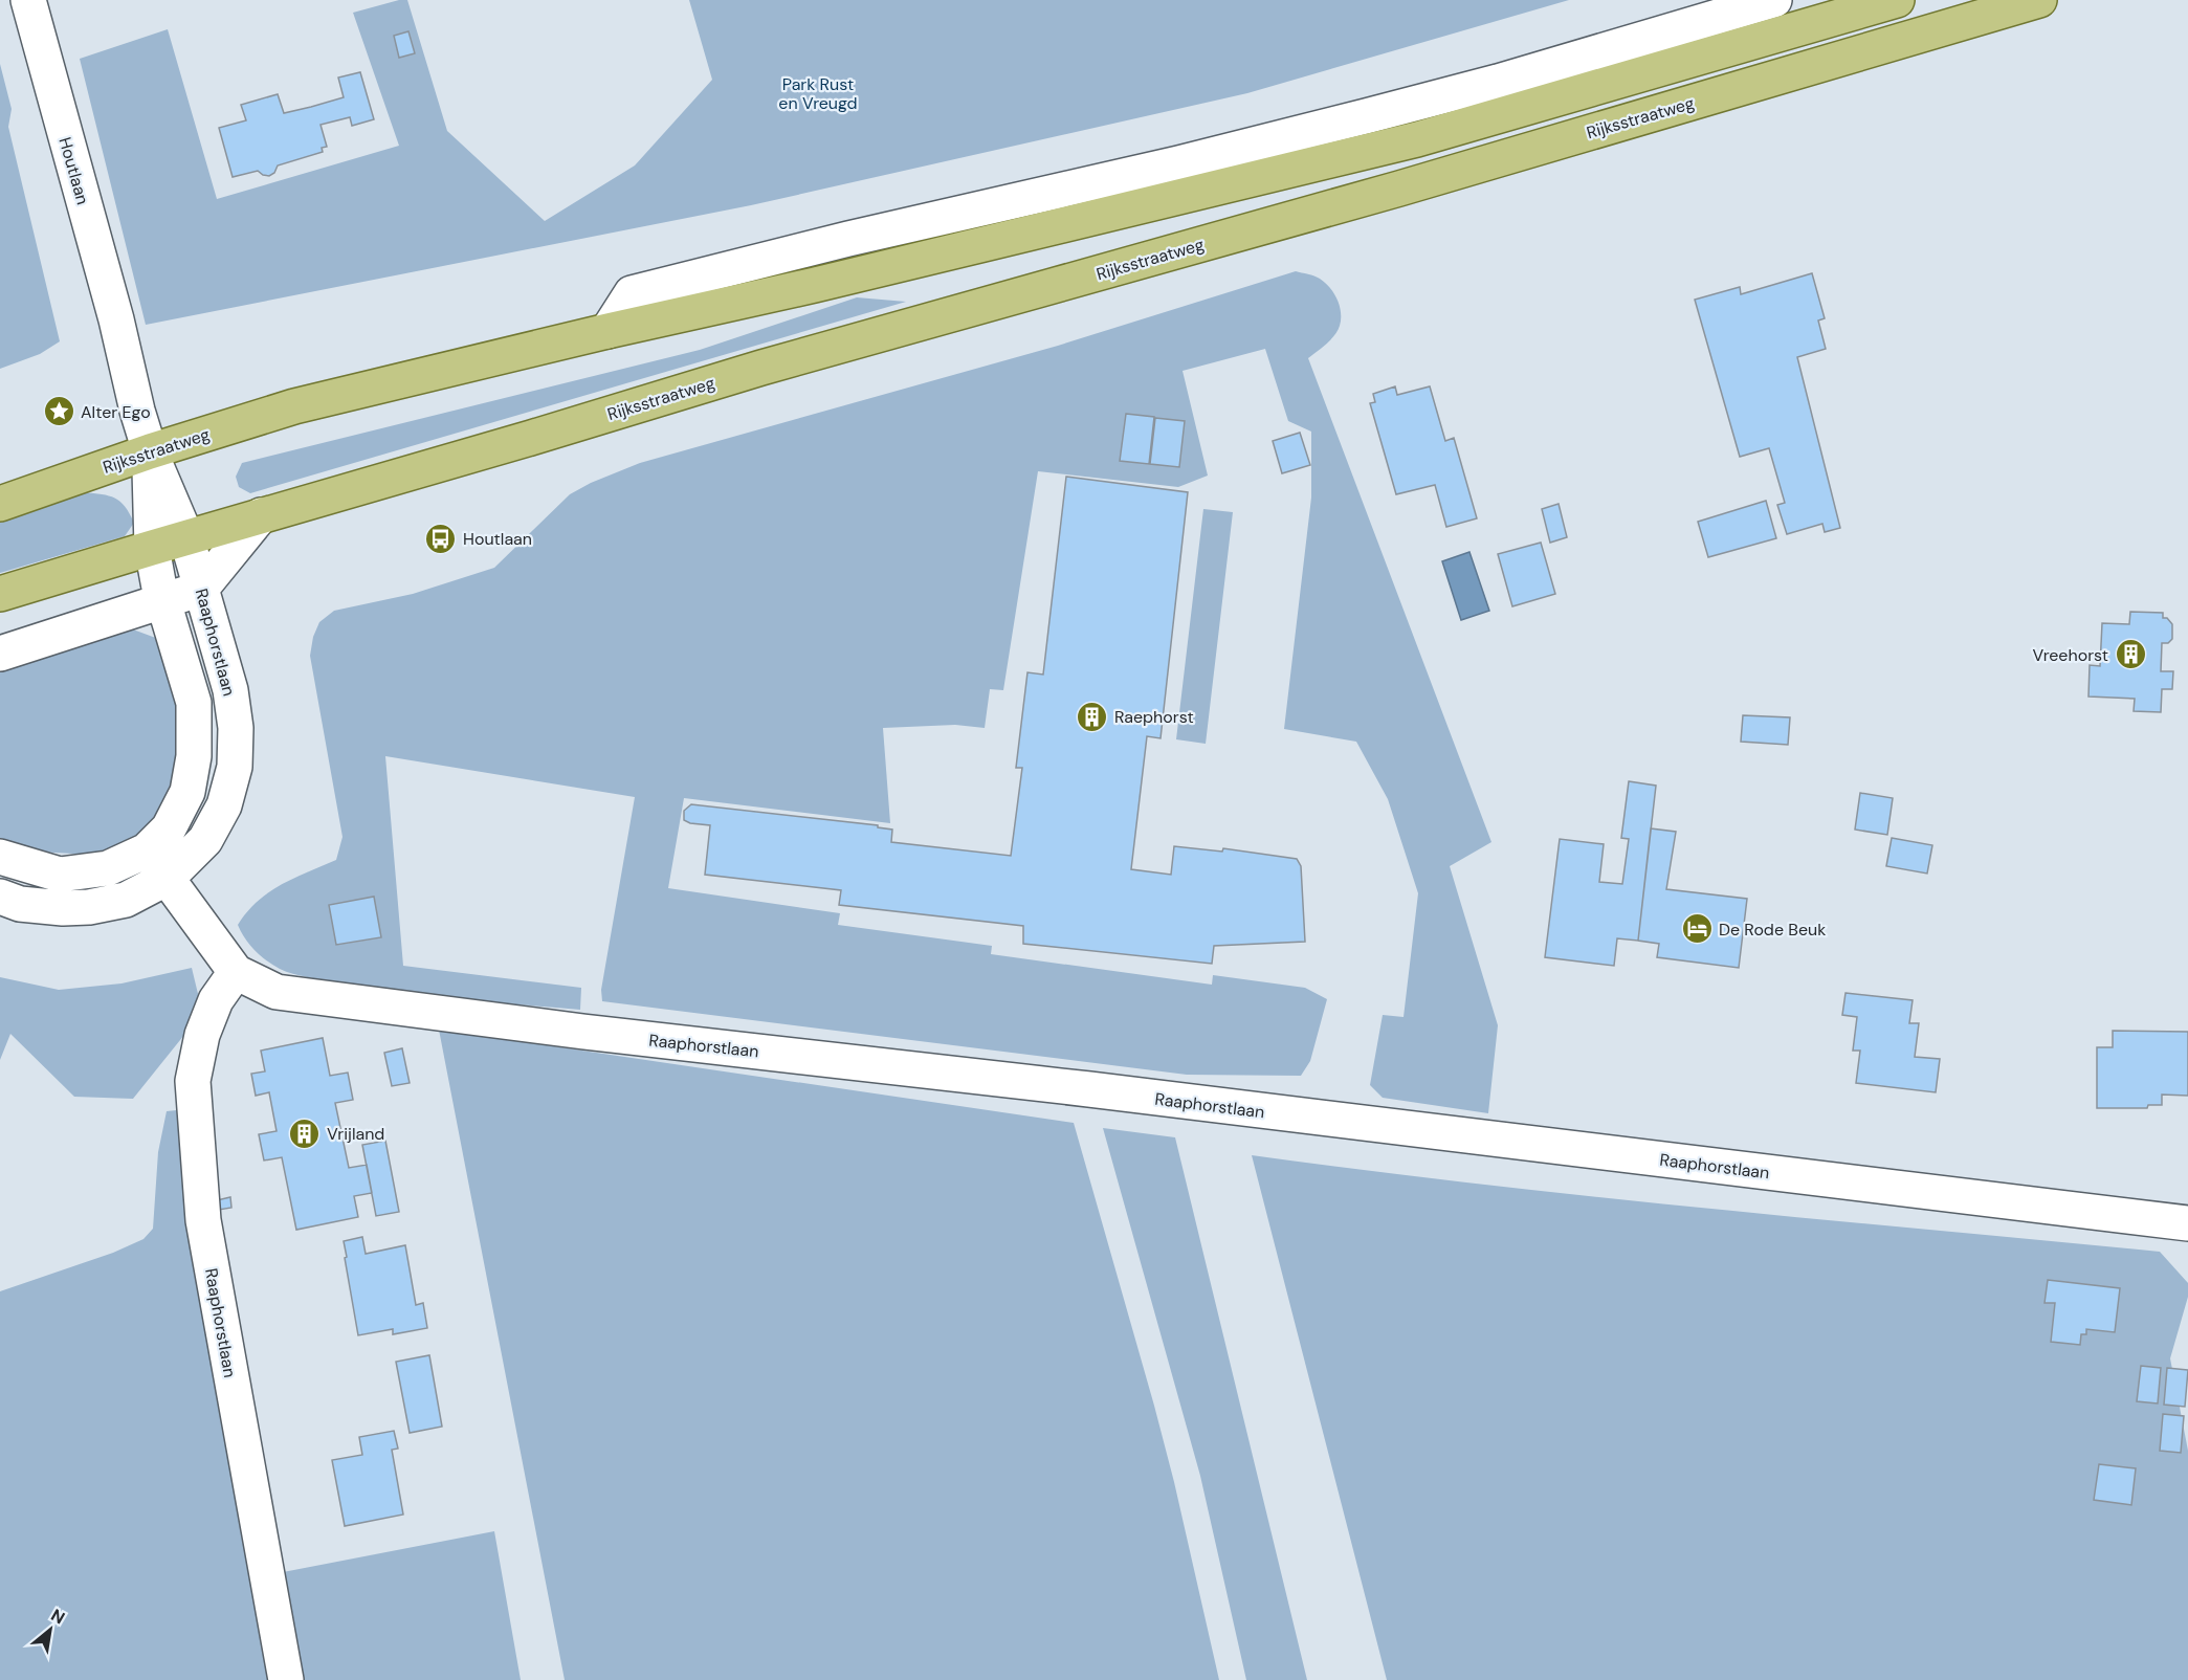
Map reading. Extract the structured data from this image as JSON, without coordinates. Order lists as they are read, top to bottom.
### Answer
{
  "streets": {
    "main road": ["Rijksstraatweg"],
    "street": ["Houtlaan", "Raaphorstlaan"]
  },
  "crossings": [
    ["Rijksstraatweg", "Houtlaan"],
    ["Rijksstraatweg", "Raaphorstlaan"],
    ["Houtlaan", "Raaphorstlaan"]
  ],
  "parks": ["Park Rust en Vreugd"],
  "places": {
    "place": ["Alter Ego"],
    "bus stop": ["Houtlaan"],
    "building": ["Vreehorst", "Raephorst", "Vrijland"],
    "hotel": ["De Rode Beuk"]
  },
  "north": "top right"
}
